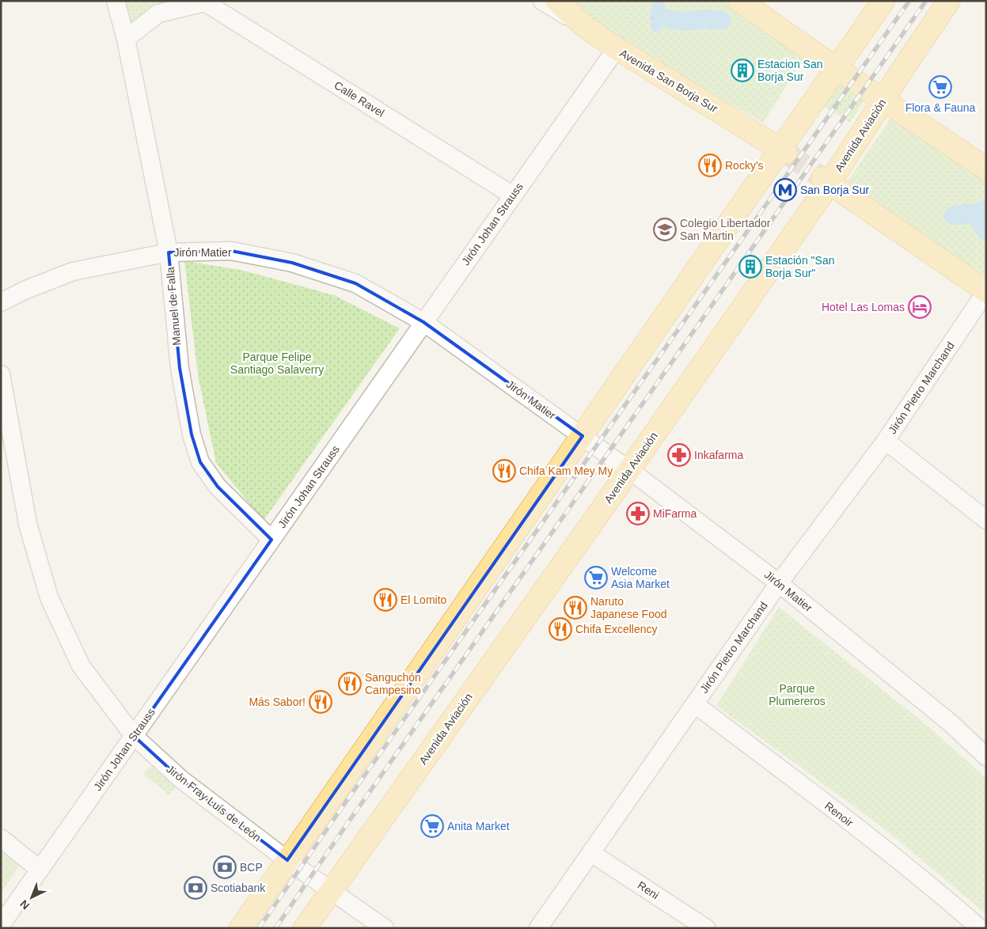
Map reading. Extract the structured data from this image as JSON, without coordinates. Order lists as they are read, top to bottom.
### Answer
{
  "streets": {
    "main road": ["Avenida San Borja Sur", "Avenida Aviación"],
    "street": [
      "Calle Ravel",
      "Jirón Johan Strauss",
      "Jirón Matier",
      "Manuel de Falla",
      "Jirón Pietro Marchand",
      "Jirón Fray Luís de León",
      "Renoir",
      "Reni"
    ]
  },
  "crossings": [
    ["Avenida San Borja Sur", "Jirón Johan Strauss"],
    ["Calle Ravel", "Jirón Johan Strauss"],
    ["Calle Ravel", "Manuel de Falla"],
    ["Avenida Aviación", "Jirón Matier"],
    ["Avenida Aviación", "Jirón Fray Luís de León"],
    ["Jirón Johan Strauss", "Jirón Matier"],
    ["Jirón Johan Strauss", "Manuel de Falla"],
    ["Jirón Johan Strauss", "Jirón Fray Luís de León"],
    ["Jirón Matier", "Manuel de Falla"],
    ["Jirón Matier", "Jirón Pietro Marchand"],
    ["Jirón Pietro Marchand", "Renoir"],
    ["Jirón Pietro Marchand", "Reni"]
  ],
  "parks": ["Parque Felipe Santiago Salaverry", "Parque Plumereros"],
  "places": {
    "building": ["Estacion San Borja Sur", "Estación \"San Borja Sur\""],
    "supermarket": ["Flora & Fauna", "Welcome Asia Market", "Anita Market"],
    "restaurant": [
      "Rocky's",
      "Chifa Kam Mey My",
      "El Lomito",
      "Naruto Japanese Food",
      "Chifa Excellency",
      "Sanguchón Campesino",
      "Más Sabor!"
    ],
    "metro station": ["San Borja Sur"],
    "school or university": ["Colegio Libertador San Martin"],
    "hotel": ["Hotel Las Lomas"],
    "pharmacy": ["Inkafarma", "MiFarma"],
    "bank": ["BCP", "Scotiabank"]
  },
  "north": "bottom left"
}
